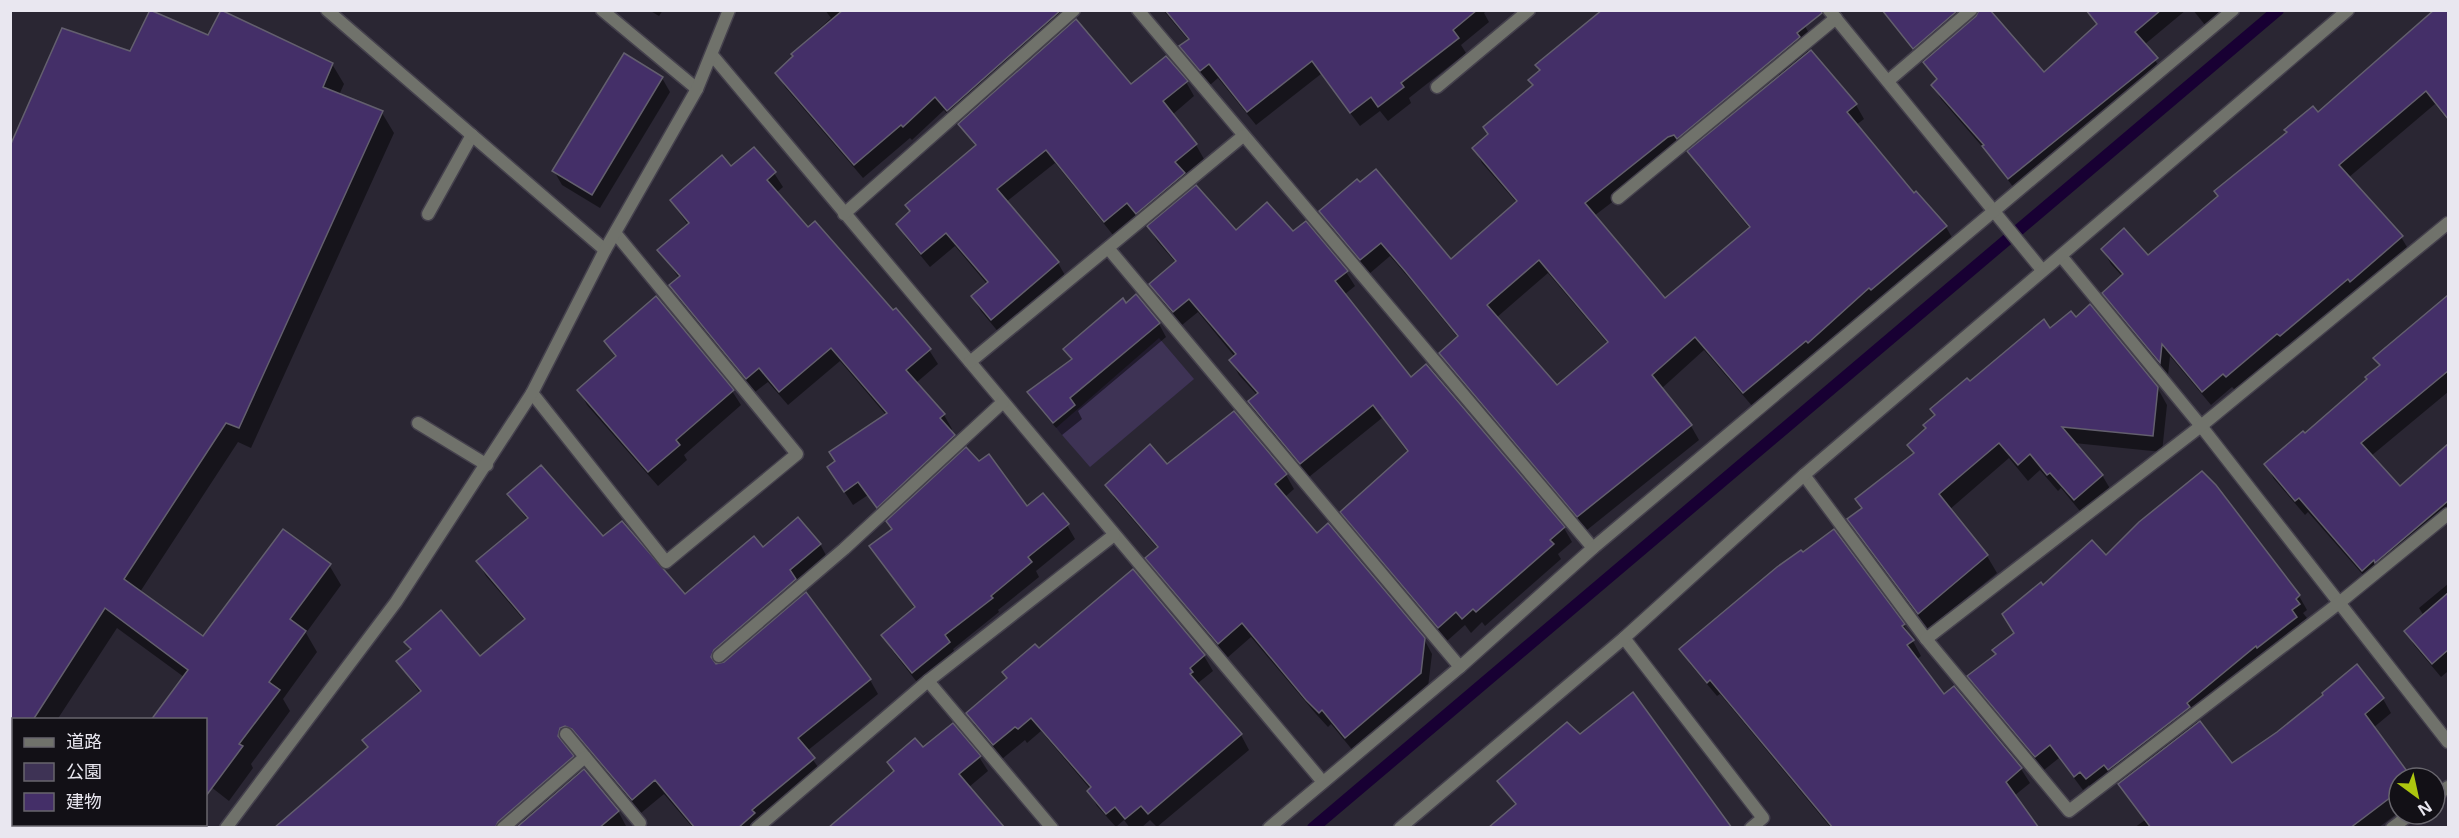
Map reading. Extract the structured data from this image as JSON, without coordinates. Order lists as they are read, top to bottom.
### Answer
{
  "legend": ["道路", "公園", "建物"],
  "north": "bottom right"
}
